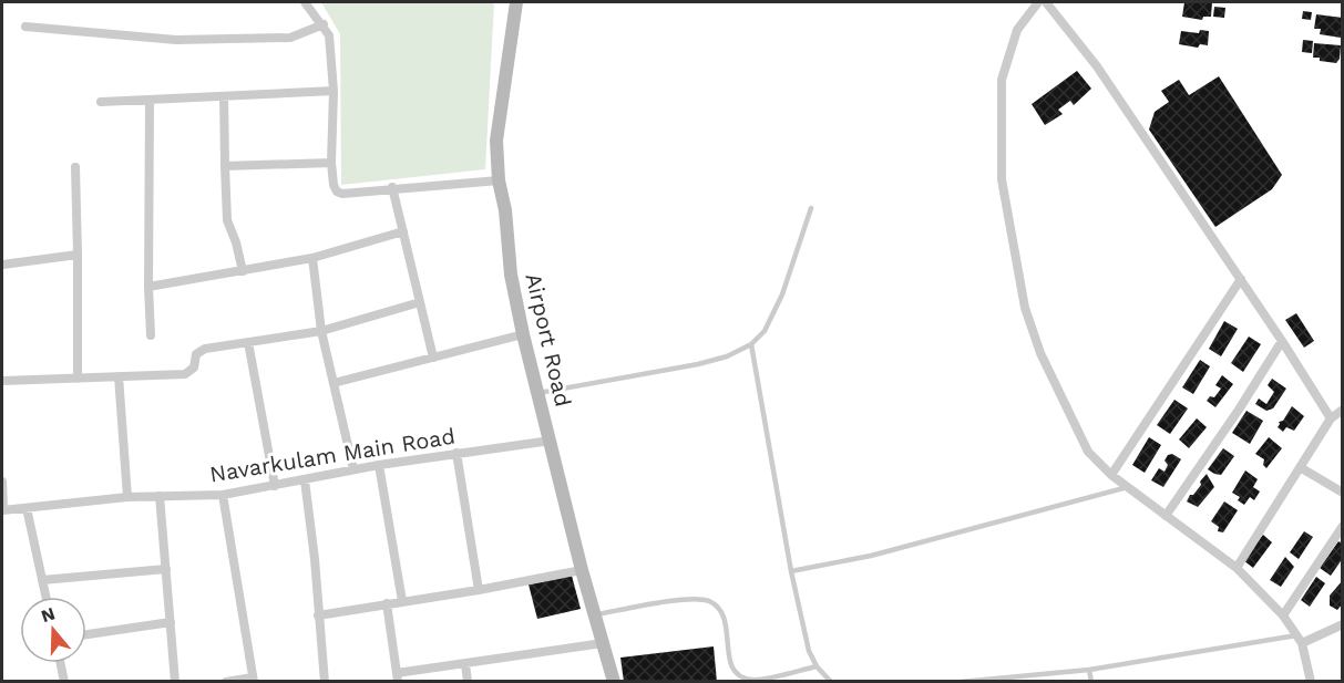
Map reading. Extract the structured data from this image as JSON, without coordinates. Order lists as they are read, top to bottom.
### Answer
{
  "streets": {
    "street": ["Airport Road", "Navarkulam Main Road"]
  },
  "crossings": [
    ["Airport Road", "Navarkulam Main Road"]
  ],
  "north": "top"
}
